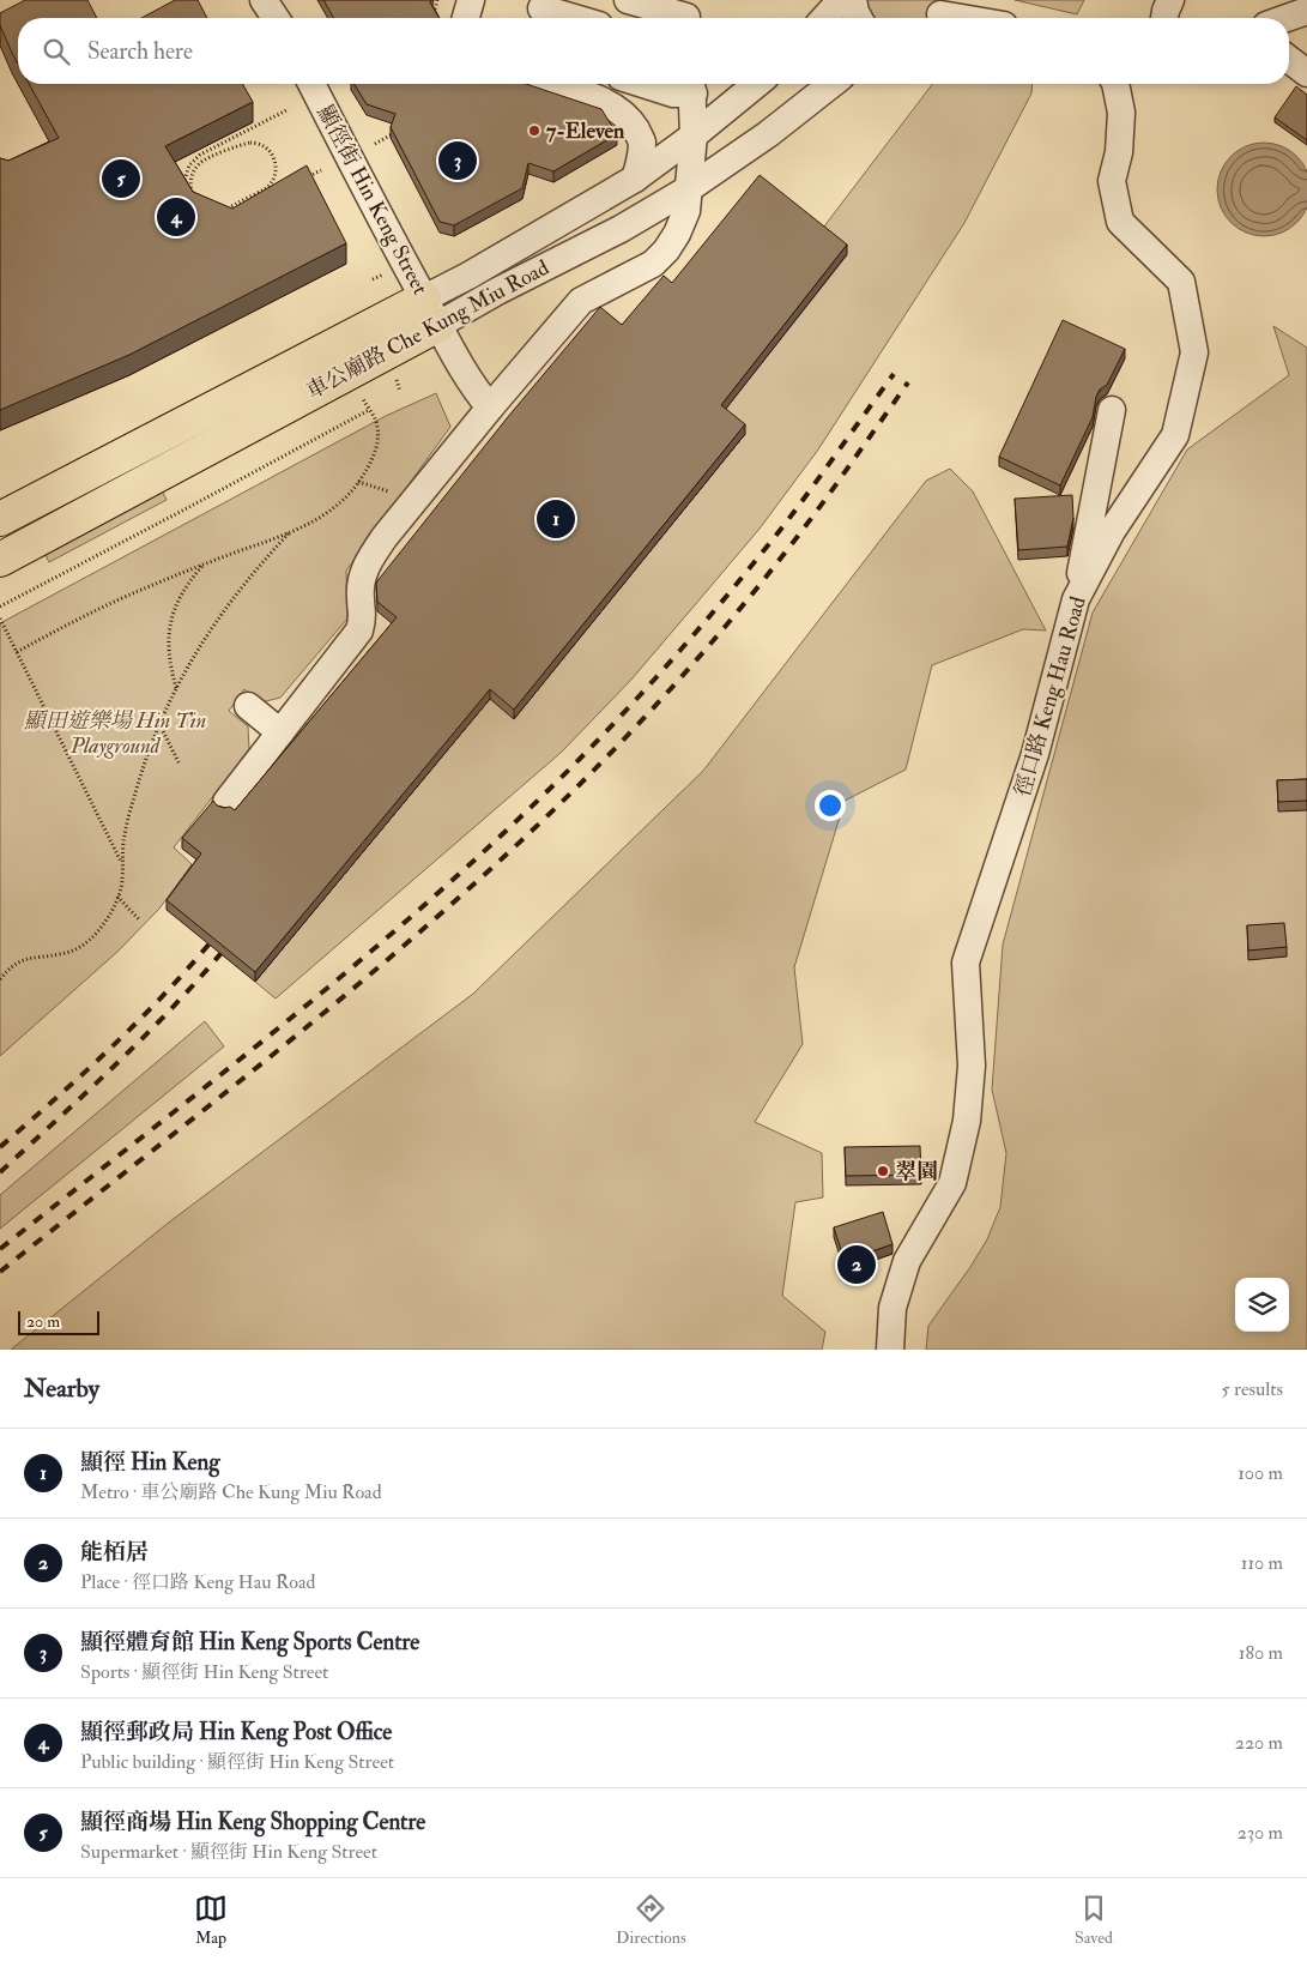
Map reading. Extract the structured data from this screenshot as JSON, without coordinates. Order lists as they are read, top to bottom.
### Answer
{
  "streets": {
    "main road": ["車公廟路 Che Kung Miu Road"],
    "street": ["顯徑街 Hin Keng Street", "徑口路 Keng Hau Road"]
  },
  "crossings": [
    ["顯徑街 Hin Keng Street", "車公廟路 Che Kung Miu Road"]
  ],
  "parks": ["顯田遊樂場 Hin Tin Playground"],
  "places": ["7-Eleven", "翠園"],
  "scale_bar": "20 m",
  "page": {
    "search": "Search here",
    "pins": [
      "3",
      "5",
      "4",
      "1",
      "2"
    ],
    "scale": "20 m",
    "heading": ["Nearby", "5 results"],
    "list": [
      {
        "mark": "1",
        "name": "顯徑 Hin Keng",
        "note": "Metro · 車公廟路 Che Kung Miu Road",
        "value": "100 m"
      },
      {
        "mark": "2",
        "name": "能栢居",
        "note": "Place · 徑口路 Keng Hau Road",
        "value": "110 m"
      },
      {
        "mark": "3",
        "name": "顯徑體育館 Hin Keng Sports Centre",
        "note": "Sports · 顯徑街 Hin Keng Street",
        "value": "180 m"
      },
      {
        "mark": "4",
        "name": "顯徑郵政局 Hin Keng Post Office",
        "note": "Public building · 顯徑街 Hin Keng Street",
        "value": "220 m"
      },
      {
        "mark": "5",
        "name": "顯徑商場 Hin Keng Shopping Centre",
        "note": "Supermarket · 顯徑街 Hin Keng Street",
        "value": "230 m"
      }
    ],
    "nav": ["Map", "Directions", "Saved"]
  }
}
